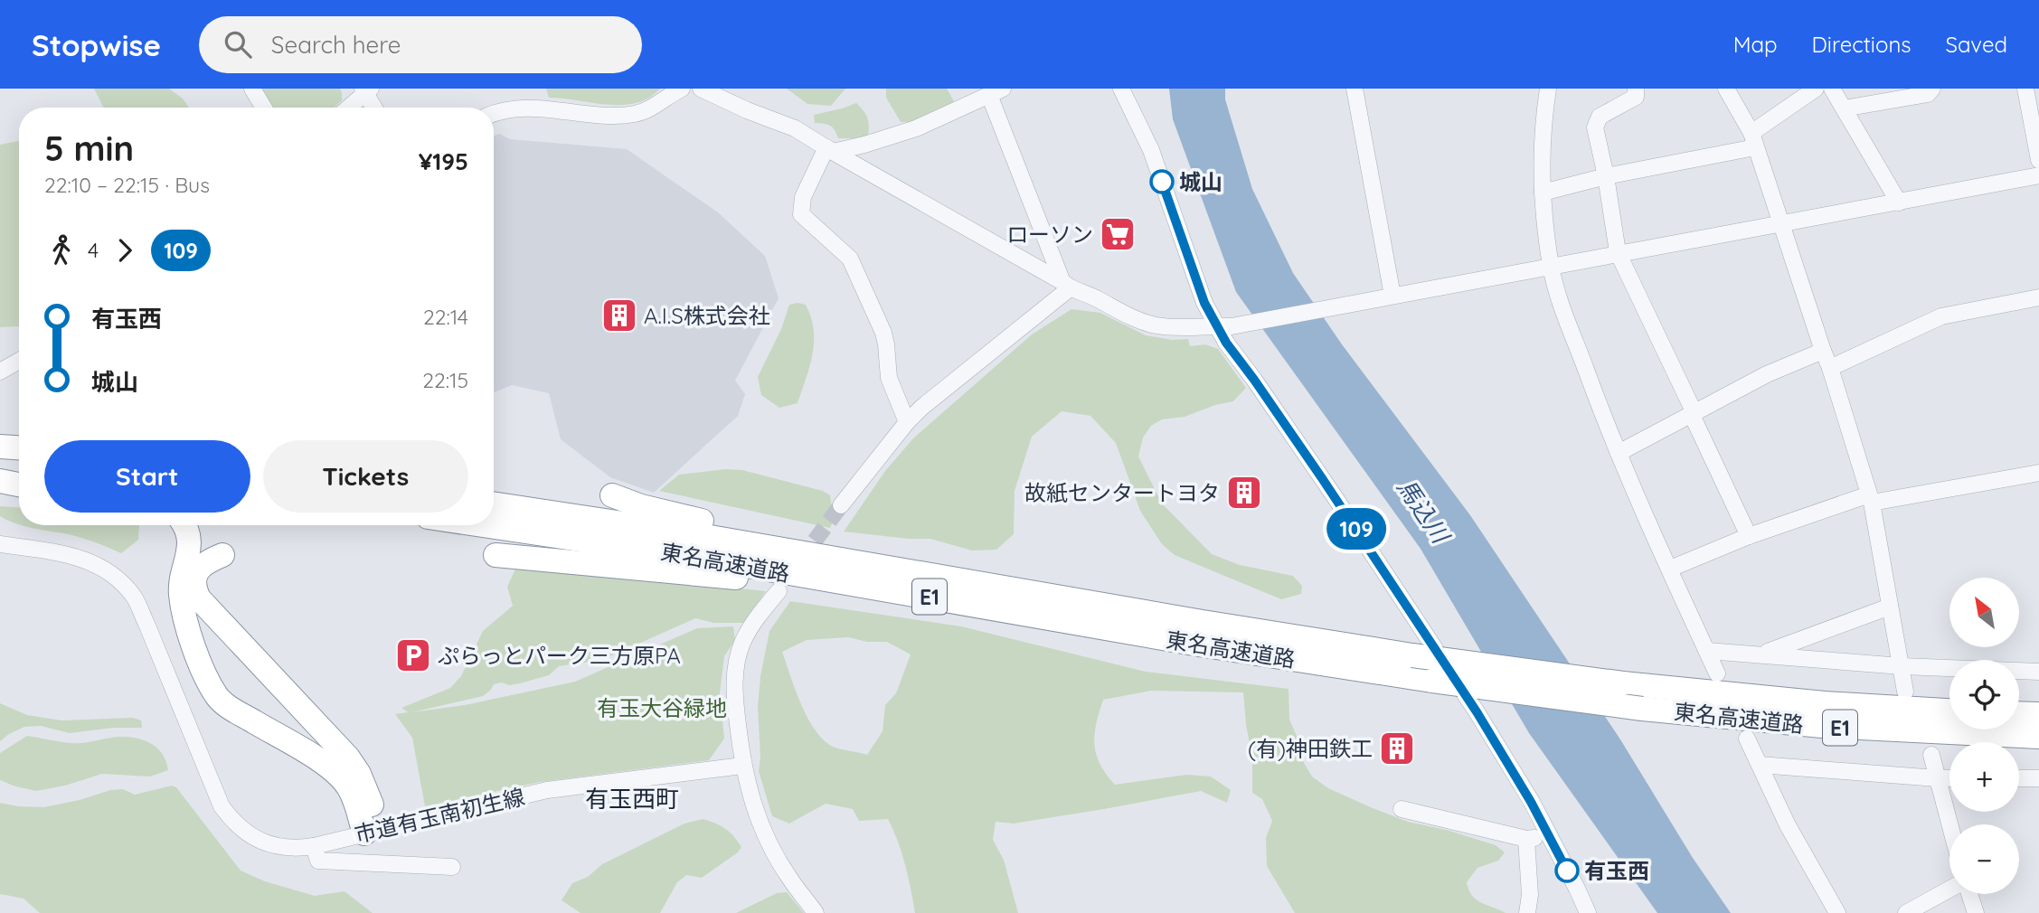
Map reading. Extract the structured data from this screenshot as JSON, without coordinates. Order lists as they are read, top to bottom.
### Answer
{
  "streets": {
    "highway": ["東名高速道路", "E1"],
    "street": ["市道有玉南初生線"]
  },
  "districts": ["有玉西町"],
  "water": ["馬込川"],
  "parks": ["有玉大谷緑地"],
  "places": {
    "other": ["城山", "有玉西"],
    "supermarket": ["ローソン"],
    "building": ["A.I.S株式会社", "故紙センタートヨタ", "(有)神田鉄工"],
    "parking": ["ぷらっとパーク三方原PA"]
  },
  "lines": ["bus line 109"],
  "north": "top left",
  "page": {
    "header": "Stopwise",
    "search": "Search here",
    "nav": ["Map", "Directions", "Saved"],
    "on_map": "109",
    "heading": ["5 min", "22:10 – 22:15 · Bus", "¥195"],
    "legs": ["4", "109"],
    "list": [
      {
        "name": "有玉西",
        "value": "22:14"
      },
      {
        "name": "城山",
        "value": "22:15"
      }
    ],
    "buttons": ["Start", "Tickets"],
    "map_buttons": ["+", "−"]
  }
}
